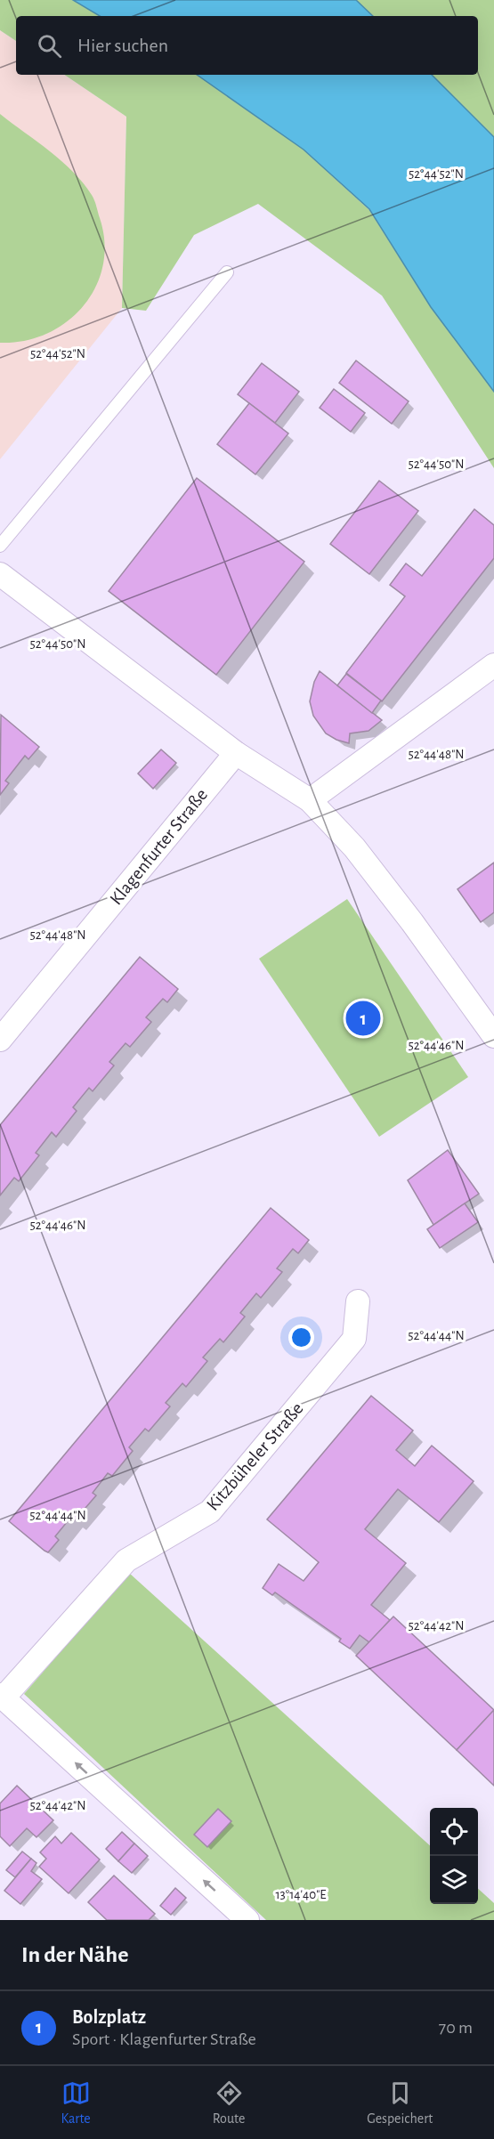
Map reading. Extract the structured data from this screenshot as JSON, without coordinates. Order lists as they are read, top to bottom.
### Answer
{
  "streets": {
    "street": ["Klagenfurter Straße", "Kitzbüheler Straße"]
  },
  "one_way": ["Kitzbüheler Straße"],
  "page": {
    "search": "Hier suchen",
    "pins": "1",
    "heading": "In der Nähe",
    "list": [
      {
        "mark": "1",
        "name": "Bolzplatz",
        "note": "Sport · Klagenfurter Straße",
        "value": "70 m"
      }
    ],
    "nav": ["Karte", "Route", "Gespeichert"]
  },
  "coordinates": [
    "52°44'52\"N",
    "52°44'50\"N",
    "52°44'48\"N",
    "52°44'46\"N",
    "52°44'44\"N",
    "52°44'42\"N",
    "13°14'40\"E"
  ]
}
